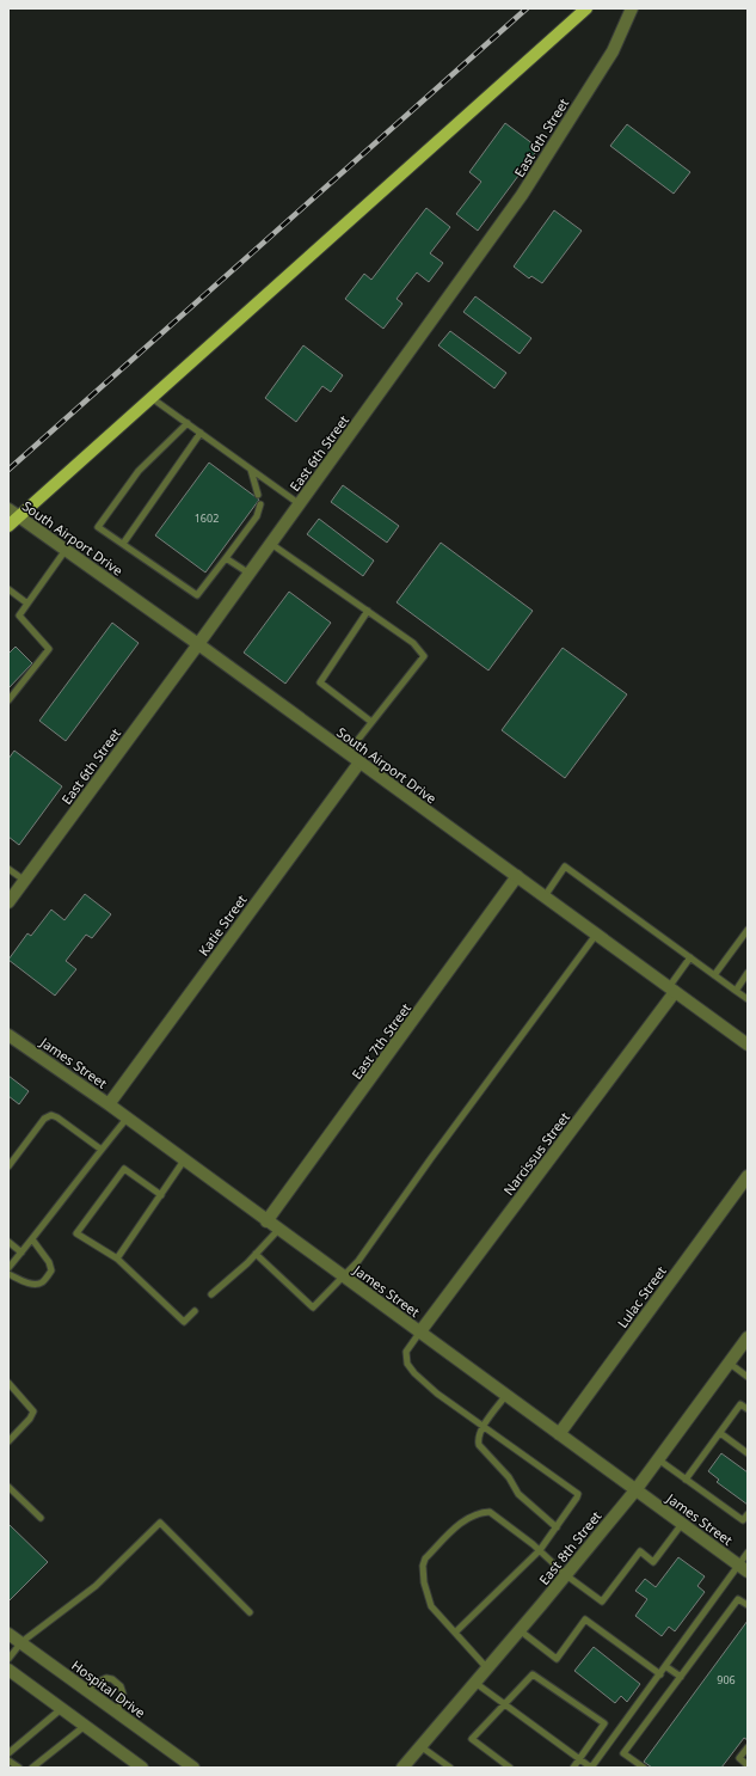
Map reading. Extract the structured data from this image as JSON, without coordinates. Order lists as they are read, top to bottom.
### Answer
{
  "streets": {
    "street": [
      "East 6th Street",
      "South Airport Drive",
      "Katie Street",
      "East 7th Street",
      "James Street",
      "Narcissus Street",
      "Lulac Street",
      "East 8th Street",
      "Hospital Drive"
    ]
  },
  "crossings": [
    ["East 6th Street", "South Airport Drive"],
    ["South Airport Drive", "Katie Street"],
    ["South Airport Drive", "East 7th Street"],
    ["South Airport Drive", "Narcissus Street"],
    ["Katie Street", "James Street"],
    ["East 7th Street", "James Street"],
    ["James Street", "Narcissus Street"],
    ["James Street", "Lulac Street"],
    ["James Street", "East 8th Street"]
  ],
  "house_numbers": ["1602", "906"]
}
